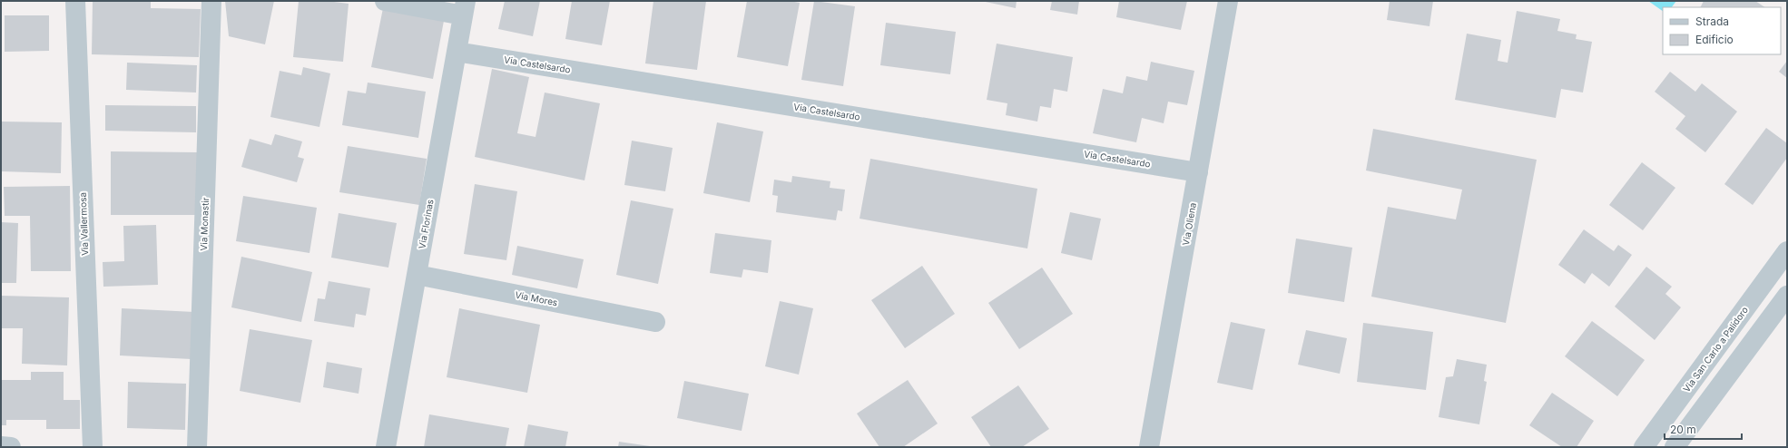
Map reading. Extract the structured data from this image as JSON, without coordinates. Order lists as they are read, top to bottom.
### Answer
{
  "streets": {
    "street": [
      "Via Castelsardo",
      "Via Vallermosa",
      "Via Monastir",
      "Via Florinas",
      "Via Oliena",
      "Via Mores",
      "Via San Carlo a Palidoro"
    ]
  },
  "crossings": [
    ["Via Castelsardo", "Via Florinas"],
    ["Via Castelsardo", "Via Oliena"],
    ["Via Florinas", "Via Mores"]
  ],
  "legend": ["Strada", "Edificio"],
  "scale_bar": "20 m"
}
